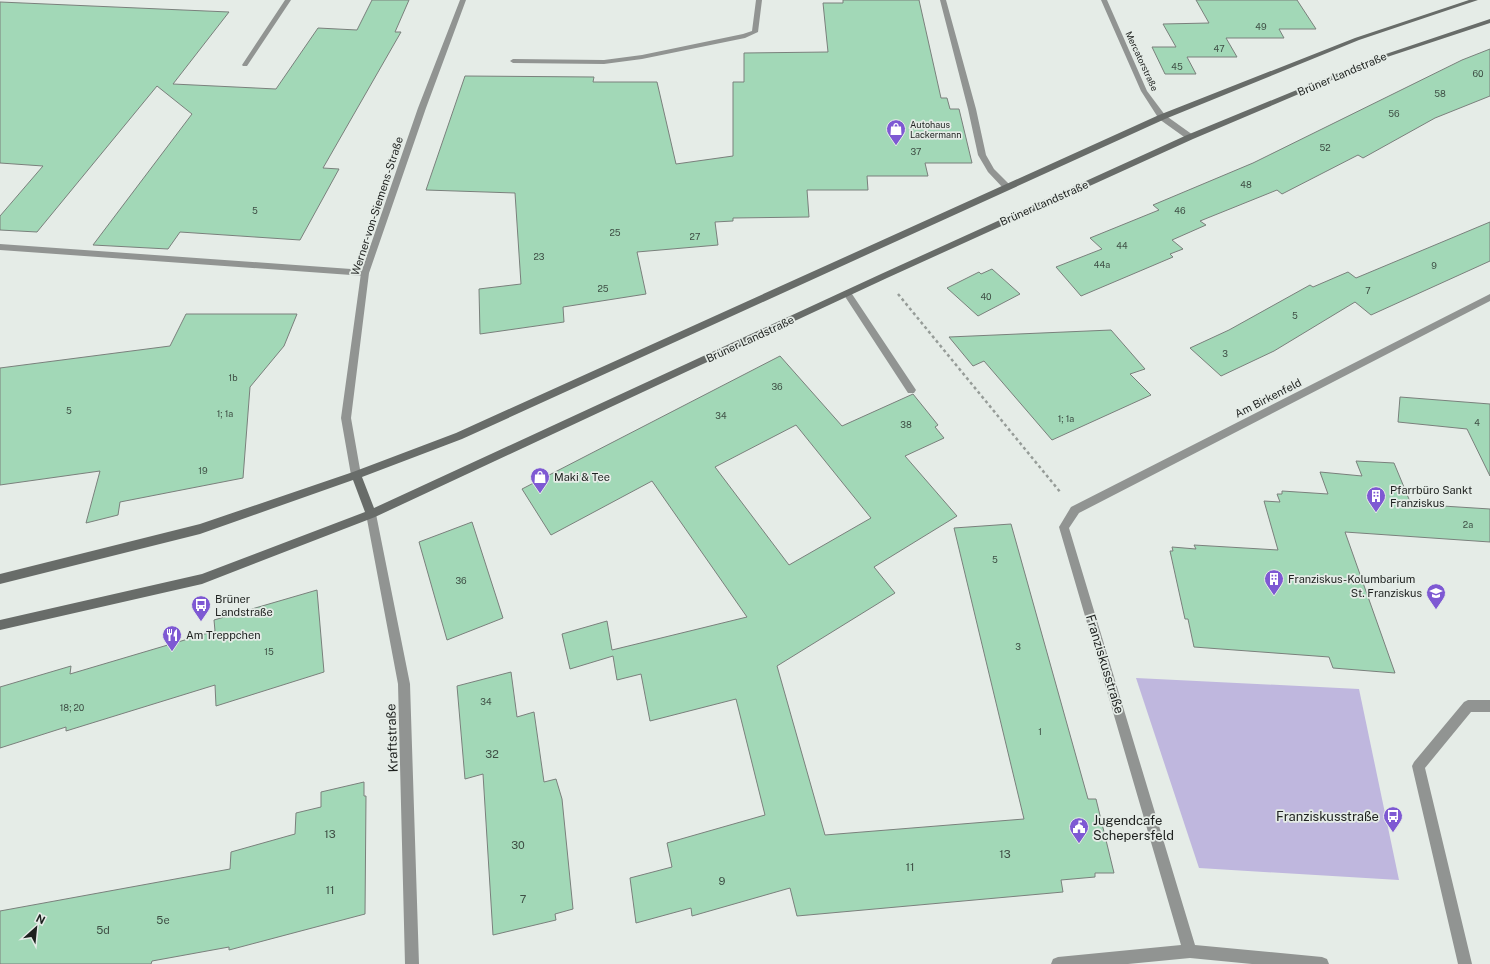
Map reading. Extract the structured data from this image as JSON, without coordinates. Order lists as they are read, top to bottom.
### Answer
{
  "streets": {
    "main road": ["Brüner Landstraße"],
    "street": [
      "Mercatorstraße",
      "Werner-von-Siemens-Straße",
      "Am Birkenfeld",
      "Franziskusstraße",
      "Kraftstraße"
    ]
  },
  "crossings": [
    ["Mercatorstraße", "Brüner Landstraße"],
    ["Brüner Landstraße", "Kraftstraße"],
    ["Am Birkenfeld", "Franziskusstraße"]
  ],
  "places": {
    "shop": ["Autohaus Lackermann", "Maki & Tee"],
    "building": ["Pfarrbüro Sankt Franziskus", "Franziskus-Kolumbarium"],
    "school or university": ["St. Franziskus"],
    "bus stop": ["Brüner Landstraße", "Franziskusstraße"],
    "restaurant": ["Am Treppchen"],
    "public building": ["Jugendcafe Schepersfeld"]
  },
  "house_numbers": [
    "49",
    "47",
    "45",
    "60",
    "58",
    "56",
    "52",
    "37",
    "48",
    "5",
    "46",
    "25",
    "27",
    "44",
    "23",
    "44a",
    "9",
    "25",
    "7",
    "40",
    "5",
    "3",
    "1b",
    "36",
    "5",
    "1; 1a",
    "34",
    "1; 1a",
    "4",
    "38",
    "19",
    "2a",
    "5",
    "36",
    "3",
    "15",
    "34",
    "18; 20",
    "1",
    "32",
    "13",
    "30",
    "13",
    "11",
    "9",
    "11",
    "7",
    "5e",
    "5d"
  ],
  "north": "top right"
}
